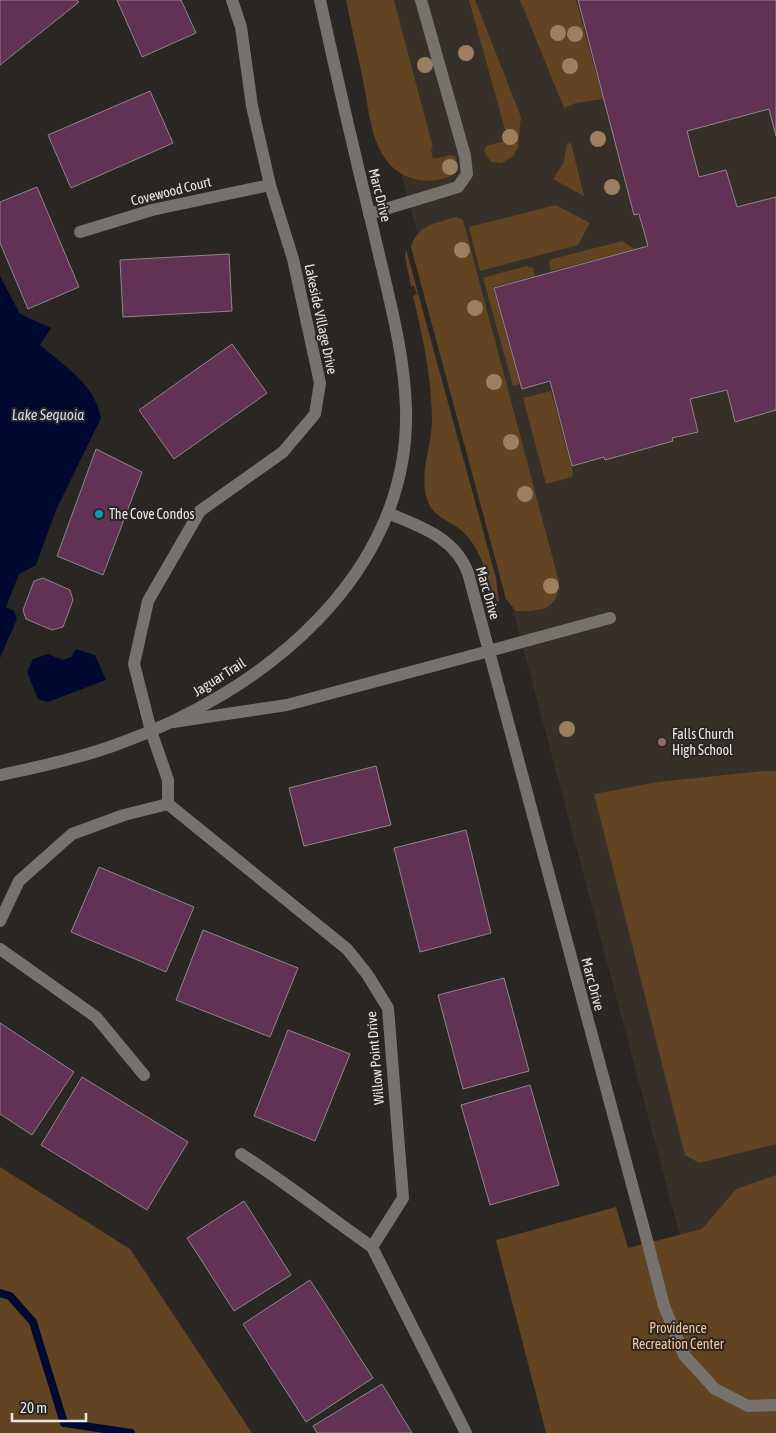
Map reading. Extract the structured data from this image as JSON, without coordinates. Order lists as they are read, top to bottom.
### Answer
{
  "streets": {
    "street": [
      "Covewood Court",
      "Marc Drive",
      "Lakeside Village Drive",
      "Jaguar Trail",
      "Willow Point Drive"
    ]
  },
  "crossings": [
    ["Covewood Court", "Lakeside Village Drive"],
    ["Marc Drive", "Jaguar Trail"],
    ["Lakeside Village Drive", "Jaguar Trail"]
  ],
  "water": ["Lake Sequoia"],
  "parks": ["Providence Recreation Center"],
  "places": ["The Cove Condos", "Falls Church High School"],
  "scale_bar": "20 m"
}
